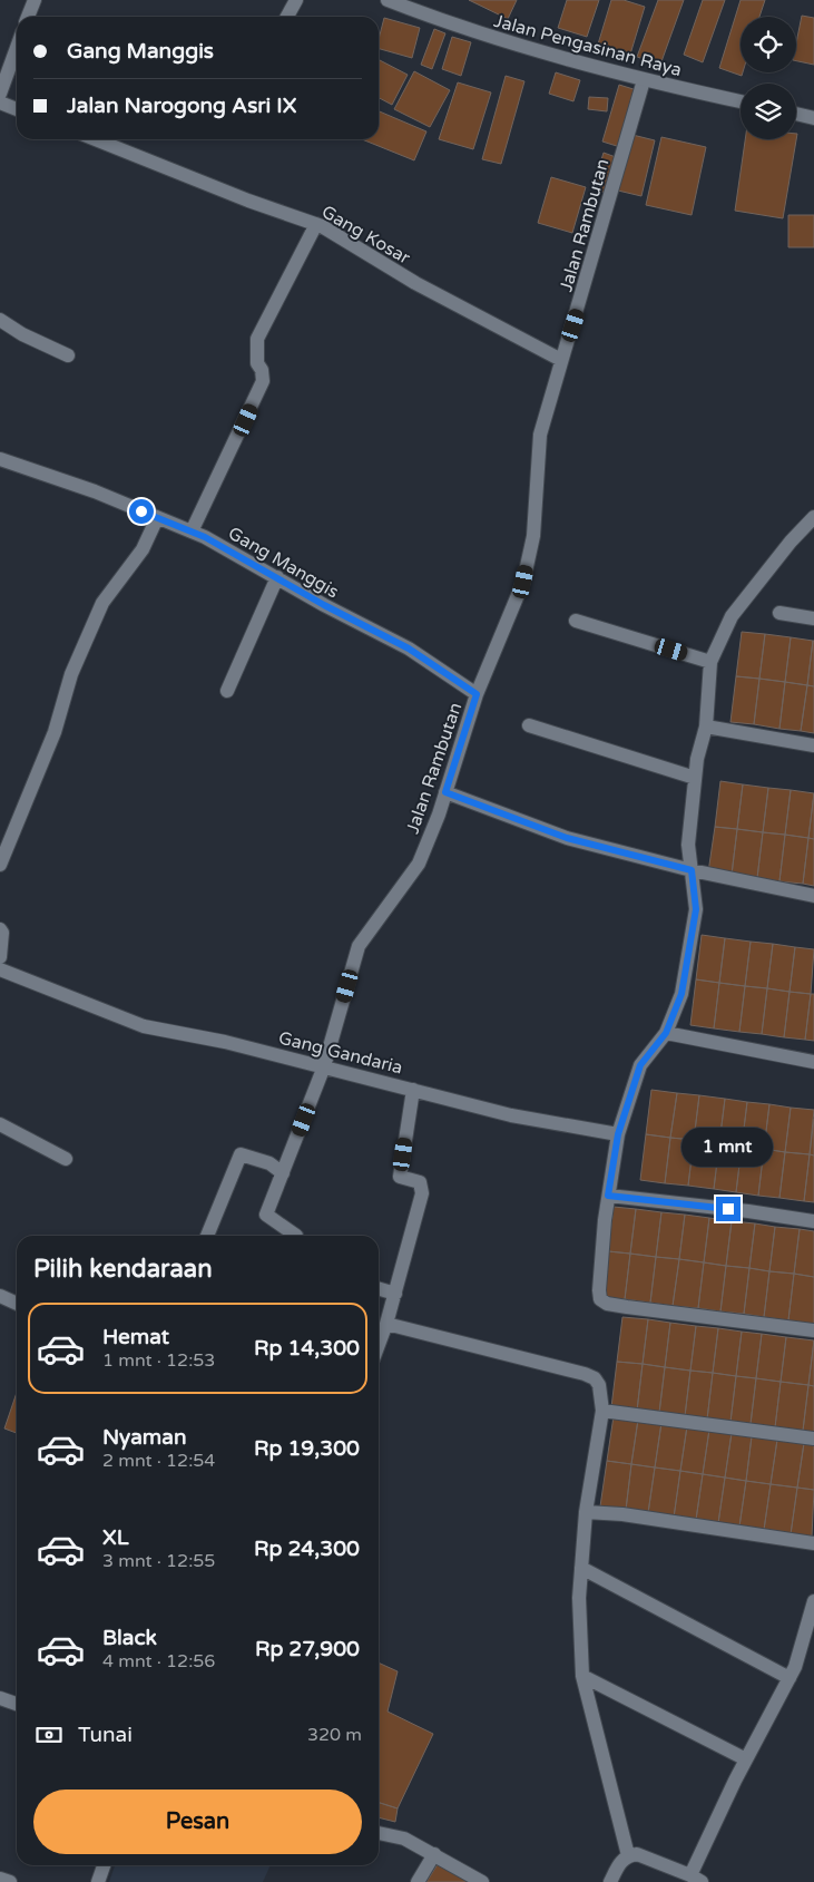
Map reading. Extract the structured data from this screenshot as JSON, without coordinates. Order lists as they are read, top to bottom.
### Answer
{
  "streets": {
    "street": [
      "Jalan Pengasinan Raya",
      "Jalan Rambutan",
      "Gang Kosar",
      "Gang Manggis",
      "Gang Gandaria"
    ]
  },
  "crossings": [
    ["Jalan Pengasinan Raya", "Jalan Rambutan"],
    ["Jalan Rambutan", "Gang Kosar"],
    ["Jalan Rambutan", "Gang Manggis"],
    ["Jalan Rambutan", "Gang Gandaria"]
  ],
  "page": {
    "banner": ["Gang Manggis", "Jalan Narogong Asri IX"],
    "bubble": "1 mnt",
    "heading": "Pilih kendaraan",
    "list": [
      {
        "name": "Hemat",
        "note": "1 mnt · 12:53",
        "value": "Rp 14,300"
      },
      {
        "name": "Nyaman",
        "note": "2 mnt · 12:54",
        "value": "Rp 19,300"
      },
      {
        "name": "XL",
        "note": "3 mnt · 12:55",
        "value": "Rp 24,300"
      },
      {
        "name": "Black",
        "note": "4 mnt · 12:56",
        "value": "Rp 27,900"
      }
    ],
    "pay": ["Tunai", "320 m"],
    "buttons": "Pesan"
  }
}
